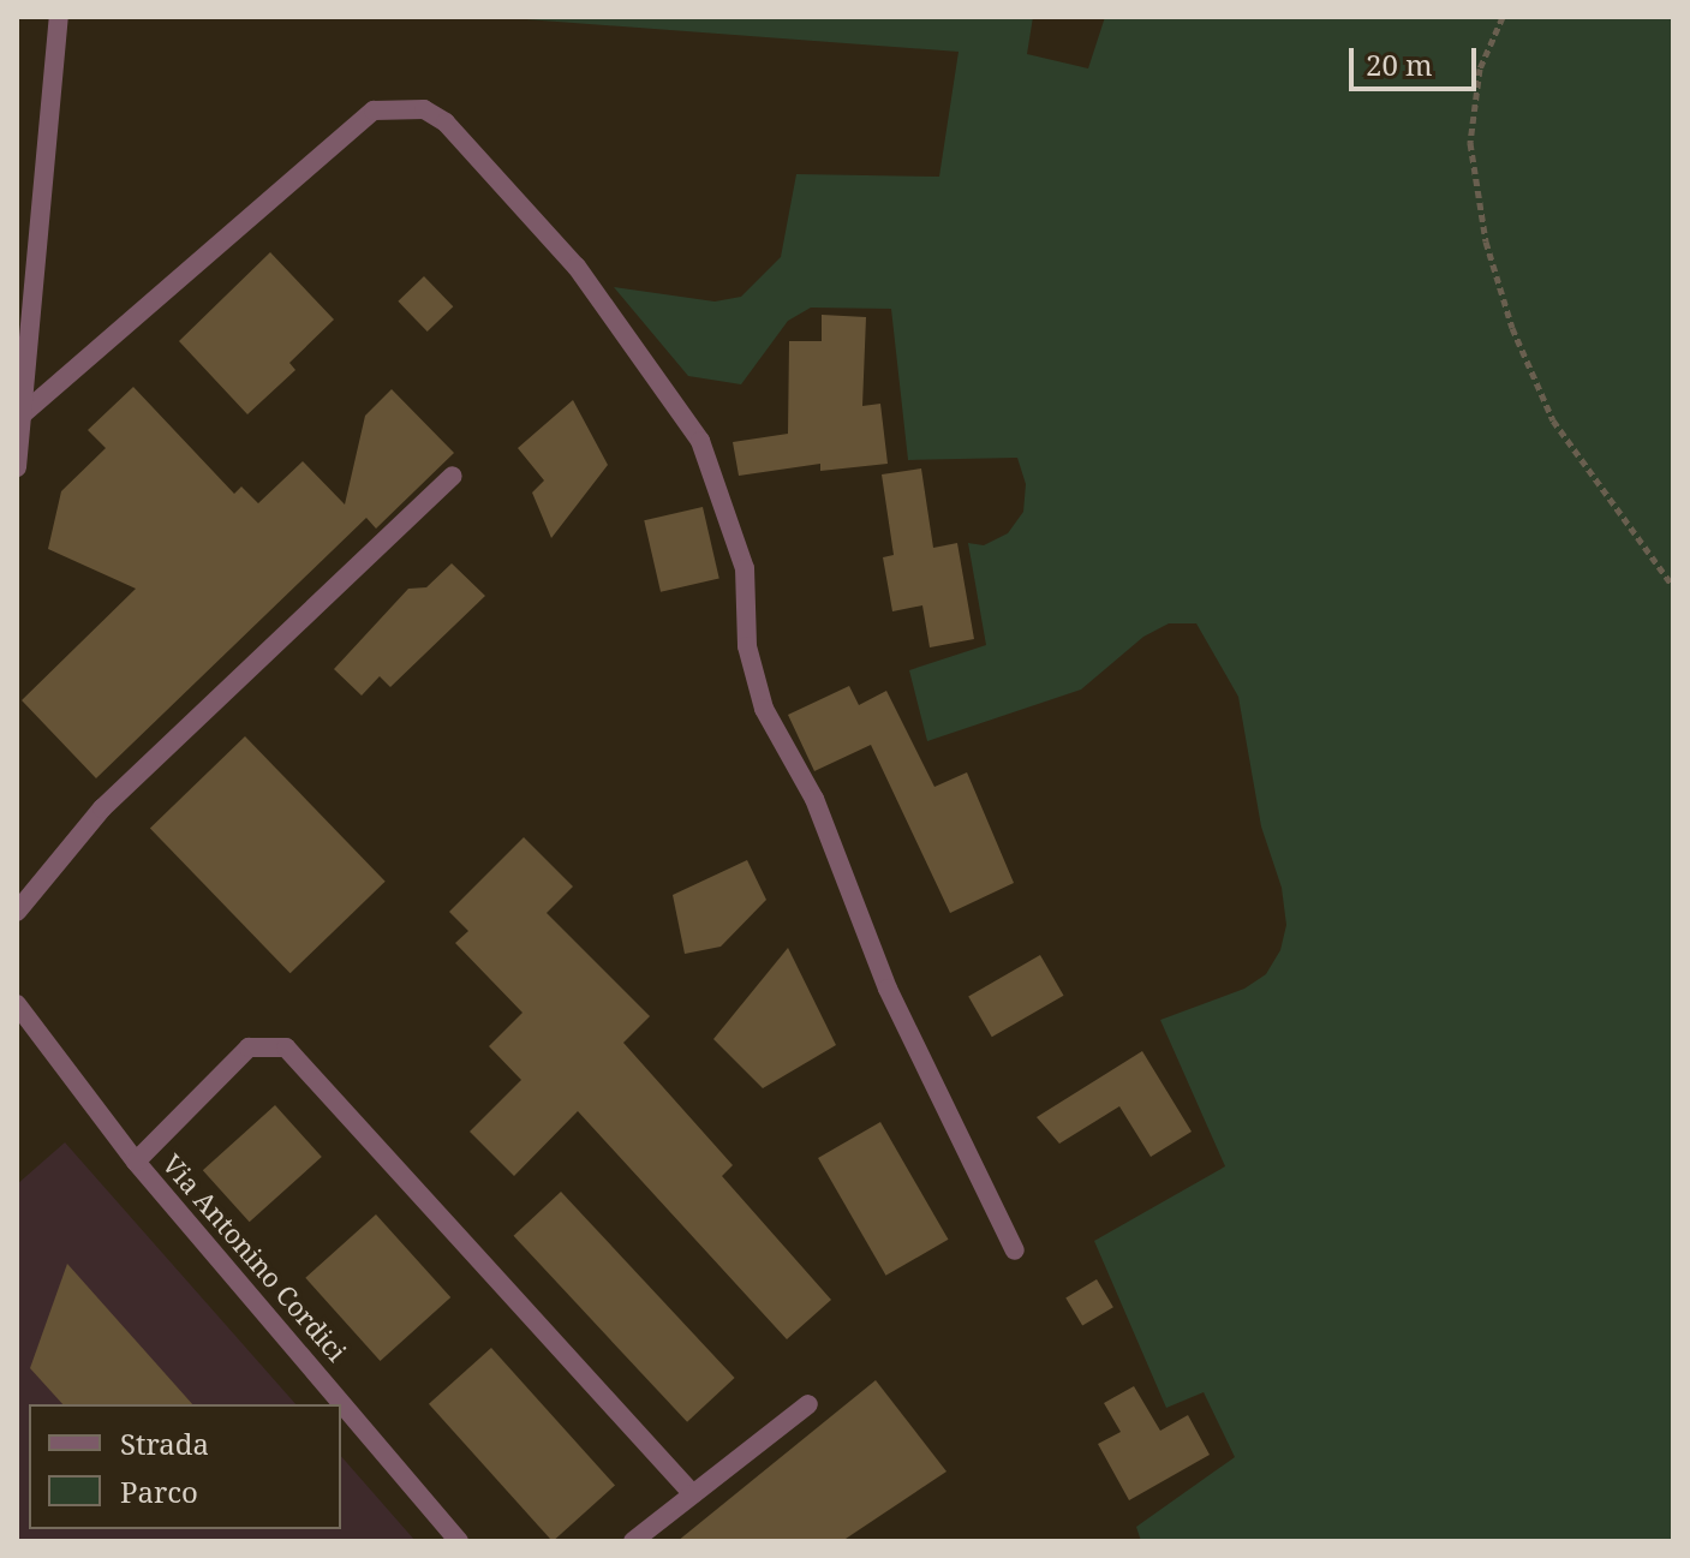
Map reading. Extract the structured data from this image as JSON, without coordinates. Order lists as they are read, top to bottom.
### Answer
{
  "streets": {
    "street": ["Via Antonino Cordici"]
  },
  "legend": ["Strada", "Parco"],
  "scale_bar": "20 m"
}
